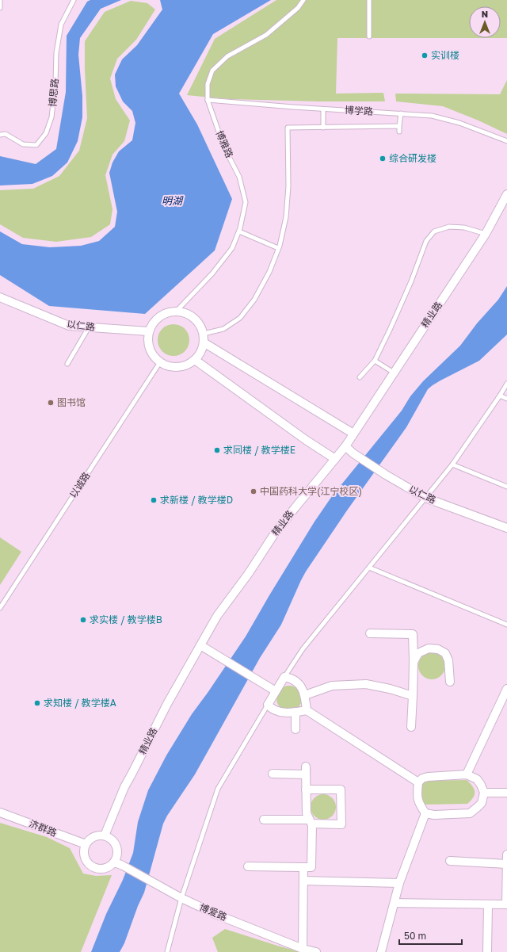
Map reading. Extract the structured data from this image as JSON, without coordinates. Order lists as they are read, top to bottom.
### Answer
{
  "streets": {
    "street": [
      "精业路",
      "以仁路",
      "济群路",
      "博爱路"
    ],
    "lane": [
      "博思路",
      "博学路",
      "博雅路",
      "以诚路"
    ]
  },
  "crossings": [
    ["博学路", "博雅路"],
    ["博雅路", "以仁路"],
    ["博雅路", "以诚路"],
    ["精业路", "以仁路"],
    ["精业路", "济群路"],
    ["精业路", "博爱路"],
    ["以仁路", "以诚路"],
    ["济群路", "博爱路"]
  ],
  "water": ["明湖"],
  "places": [
    "实训楼",
    "综合研发楼",
    "图书馆",
    "求同楼 / 教学楼E",
    "中国药科大学(江宁校区)",
    "求新楼 / 教学楼D",
    "求实楼 / 教学楼B",
    "求知楼 / 教学楼A"
  ],
  "scale_bar": "50 m",
  "north": "top"
}
